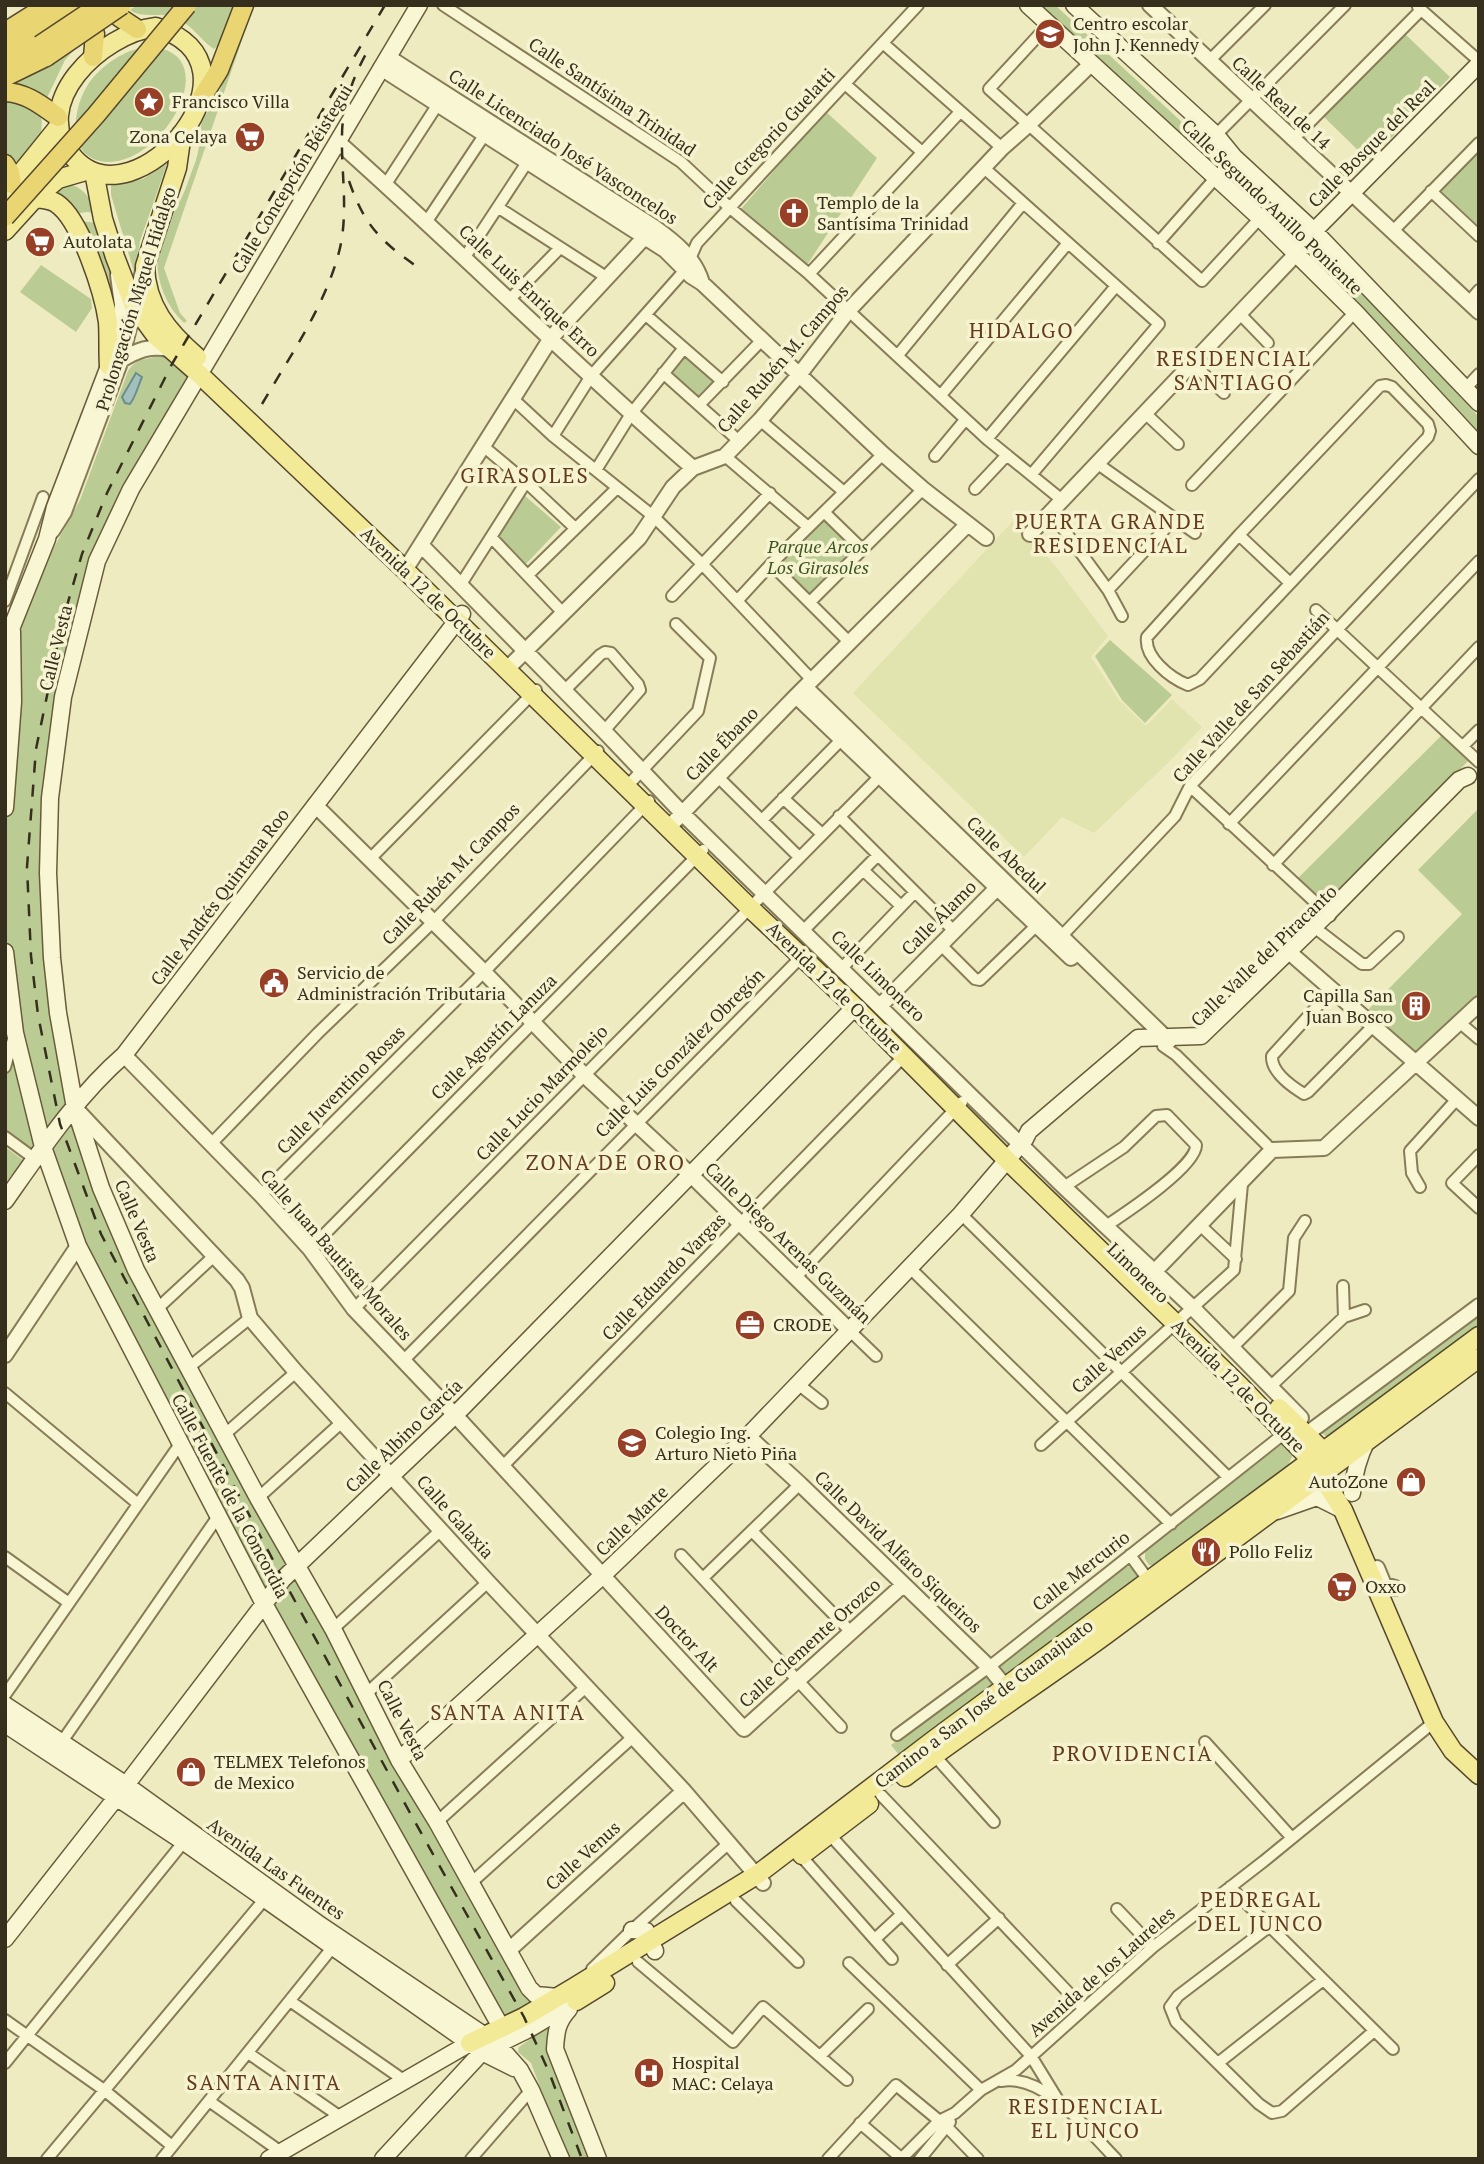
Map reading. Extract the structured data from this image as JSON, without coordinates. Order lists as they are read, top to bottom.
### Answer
{
  "streets": {
    "main road": [
      "Calle Bosque del Real",
      "Calle Concepción Béistegui",
      "Calle Segundo Anillo Poniente",
      "Prolongación Miguel Hidalgo",
      "Avenida 12 de Octubre",
      "Calle Vesta",
      "Calle Andrés Quintana Roo",
      "Calle Valle del Piracanto",
      "Calle Albino García",
      "Calle Fuente de la Concordia",
      "Calle Marte",
      "Camino a San José de Guanajuato",
      "Avenida Las Fuentes"
    ],
    "street": [
      "Calle Santísima Trinidad",
      "Calle Real de 14",
      "Calle Gregorio Guelatti",
      "Calle Licenciado José Vasconcelos",
      "Calle Luis Enrique Erro",
      "Calle Rubén M. Campos",
      "Calle Valle de San Sebastián",
      "Calle Ébano",
      "Calle Abedul",
      "Calle Álamo",
      "Calle Limonero",
      "Calle Agustín Lanuza",
      "Calle Luis González Obregón",
      "Calle Juventino Rosas",
      "Calle Lucio Marmolejo",
      "Calle Diego Arenas Guzmán",
      "Calle Juan Bautista Morales",
      "Calle Eduardo Vargas",
      "Calle Venus",
      "Calle Galaxia",
      "Calle David Alfaro Siqueiros",
      "Calle Mercurio",
      "Doctor Alt",
      "Calle Clemente Orozco",
      "Avenida de los Laureles"
    ]
  },
  "crossings": [
    ["Calle Santísima Trinidad", "Calle Gregorio Guelatti"],
    ["Calle Santísima Trinidad", "Calle Rubén M. Campos"],
    ["Calle Real de 14", "Calle Bosque del Real"],
    ["Calle Gregorio Guelatti", "Calle Licenciado José Vasconcelos"],
    ["Calle Gregorio Guelatti", "Calle Luis Enrique Erro"],
    ["Calle Bosque del Real", "Calle Segundo Anillo Poniente"],
    ["Calle Licenciado José Vasconcelos", "Calle Concepción Béistegui"],
    ["Calle Licenciado José Vasconcelos", "Calle Rubén M. Campos"],
    ["Calle Concepción Béistegui", "Calle Luis Enrique Erro"],
    ["Calle Concepción Béistegui", "Avenida 12 de Octubre"],
    ["Calle Concepción Béistegui", "Calle Vesta"],
    ["Calle Segundo Anillo Poniente", "Calle Rubén M. Campos"],
    ["Calle Luis Enrique Erro", "Calle Rubén M. Campos"],
    ["Prolongación Miguel Hidalgo", "Avenida 12 de Octubre"],
    ["Calle Rubén M. Campos", "Avenida 12 de Octubre"],
    ["Calle Rubén M. Campos", "Calle Limonero"],
    ["Calle Rubén M. Campos", "Calle Diego Arenas Guzmán"],
    ["Calle Rubén M. Campos", "Calle Juan Bautista Morales"],
    ["Avenida 12 de Octubre", "Calle Vesta"],
    ["Avenida 12 de Octubre", "Calle Ébano"],
    ["Avenida 12 de Octubre", "Calle Andrés Quintana Roo"],
    ["Avenida 12 de Octubre", "Calle Valle del Piracanto"],
    ["Avenida 12 de Octubre", "Calle Limonero"],
    ["Avenida 12 de Octubre", "Calle Agustín Lanuza"],
    ["Avenida 12 de Octubre", "Calle Luis González Obregón"],
    ["Avenida 12 de Octubre", "Calle Juventino Rosas"],
    ["Avenida 12 de Octubre", "Calle Lucio Marmolejo"],
    ["Avenida 12 de Octubre", "Calle Eduardo Vargas"],
    ["Avenida 12 de Octubre", "Calle Venus"],
    ["Avenida 12 de Octubre", "Calle Albino García"],
    ["Avenida 12 de Octubre", "Calle Marte"],
    ["Avenida 12 de Octubre", "Calle Mercurio"],
    ["Avenida 12 de Octubre", "Camino a San José de Guanajuato"],
    ["Avenida 12 de Octubre", "Avenida de los Laureles"],
    ["Calle Vesta", "Calle Andrés Quintana Roo"],
    ["Calle Vesta", "Calle Venus"],
    ["Calle Vesta", "Calle Albino García"],
    ["Calle Vesta", "Calle Galaxia"],
    ["Calle Vesta", "Calle Marte"],
    ["Calle Vesta", "Camino a San José de Guanajuato"],
    ["Calle Valle de San Sebastián", "Calle Abedul"],
    ["Calle Ébano", "Calle Abedul"],
    ["Calle Ébano", "Calle Limonero"],
    ["Calle Abedul", "Calle Álamo"],
    ["Calle Abedul", "Calle Valle del Piracanto"],
    ["Calle Abedul", "Calle Lucio Marmolejo"],
    ["Calle Andrés Quintana Roo", "Calle Diego Arenas Guzmán"],
    ["Calle Andrés Quintana Roo", "Calle Juan Bautista Morales"],
    ["Calle Andrés Quintana Roo", "Calle Fuente de la Concordia"],
    ["Calle Andrés Quintana Roo", "Calle Galaxia"],
    ["Calle Álamo", "Calle Limonero"],
    ["Calle Valle del Piracanto", "Calle Limonero"],
    ["Calle Valle del Piracanto", "Calle Marte"],
    ["Calle Limonero", "Calle Lucio Marmolejo"],
    ["Calle Limonero", "Calle Venus"],
    ["Calle Limonero", "Calle Albino García"],
    ["Calle Limonero", "Calle Marte"],
    ["Calle Limonero", "Calle Mercurio"],
    ["Calle Agustín Lanuza", "Calle Diego Arenas Guzmán"],
    ["Calle Agustín Lanuza", "Calle Juan Bautista Morales"],
    ["Calle Luis González Obregón", "Calle Diego Arenas Guzmán"],
    ["Calle Luis González Obregón", "Calle Juan Bautista Morales"],
    ["Calle Juventino Rosas", "Calle Diego Arenas Guzmán"],
    ["Calle Juventino Rosas", "Calle Juan Bautista Morales"],
    ["Calle Lucio Marmolejo", "Calle Diego Arenas Guzmán"],
    ["Calle Lucio Marmolejo", "Calle Juan Bautista Morales"],
    ["Calle Diego Arenas Guzmán", "Calle Eduardo Vargas"],
    ["Calle Diego Arenas Guzmán", "Calle Albino García"],
    ["Calle Diego Arenas Guzmán", "Calle Marte"],
    ["Calle Juan Bautista Morales", "Calle Eduardo Vargas"],
    ["Calle Juan Bautista Morales", "Calle Albino García"],
    ["Calle Juan Bautista Morales", "Calle Marte"],
    ["Calle Juan Bautista Morales", "Doctor Alt"],
    ["Calle Venus", "Calle Galaxia"],
    ["Calle Albino García", "Calle Fuente de la Concordia"],
    ["Calle Albino García", "Calle Galaxia"],
    ["Calle Albino García", "Avenida Las Fuentes"],
    ["Calle Fuente de la Concordia", "Camino a San José de Guanajuato"],
    ["Calle Fuente de la Concordia", "Avenida Las Fuentes"],
    ["Calle Galaxia", "Calle Marte"],
    ["Calle Galaxia", "Camino a San José de Guanajuato"],
    ["Calle Marte", "Calle David Alfaro Siqueiros"],
    ["Calle Marte", "Doctor Alt"],
    ["Calle David Alfaro Siqueiros", "Calle Mercurio"],
    ["Calle David Alfaro Siqueiros", "Calle Clemente Orozco"],
    ["Calle David Alfaro Siqueiros", "Camino a San José de Guanajuato"],
    ["Doctor Alt", "Calle Clemente Orozco"],
    ["Camino a San José de Guanajuato", "Avenida Las Fuentes"]
  ],
  "districts": [
    "HIDALGO",
    "RESIDENCIAL SANTIAGO",
    "GIRASOLES",
    "PUERTA GRANDE RESIDENCIAL",
    "ZONA DE ORO",
    "SANTA ANITA",
    "PROVIDENCIA",
    "PEDREGAL DEL JUNCO",
    "SANTA ANITA",
    "RESIDENCIAL EL JUNCO"
  ],
  "parks": ["Parque Arcos Los Girasoles"],
  "places": {
    "school or university": ["Centro escolar John J. Kennedy", "Colegio Ing. Arturo Nieto Piña"],
    "place": ["Francisco Villa"],
    "supermarket": ["Zona Celaya", "Autolata", "Oxxo"],
    "church": ["Templo de la Santísima Trinidad"],
    "public building": ["Servicio de Administración Tributaria"],
    "building": ["Capilla San Juan Bosco"],
    "office": ["CRODE"],
    "shop": ["AutoZone", "TELMEX Telefonos de Mexico"],
    "restaurant": ["Pollo Feliz"],
    "hospital": ["Hospital MAC: Celaya"]
  }
}
